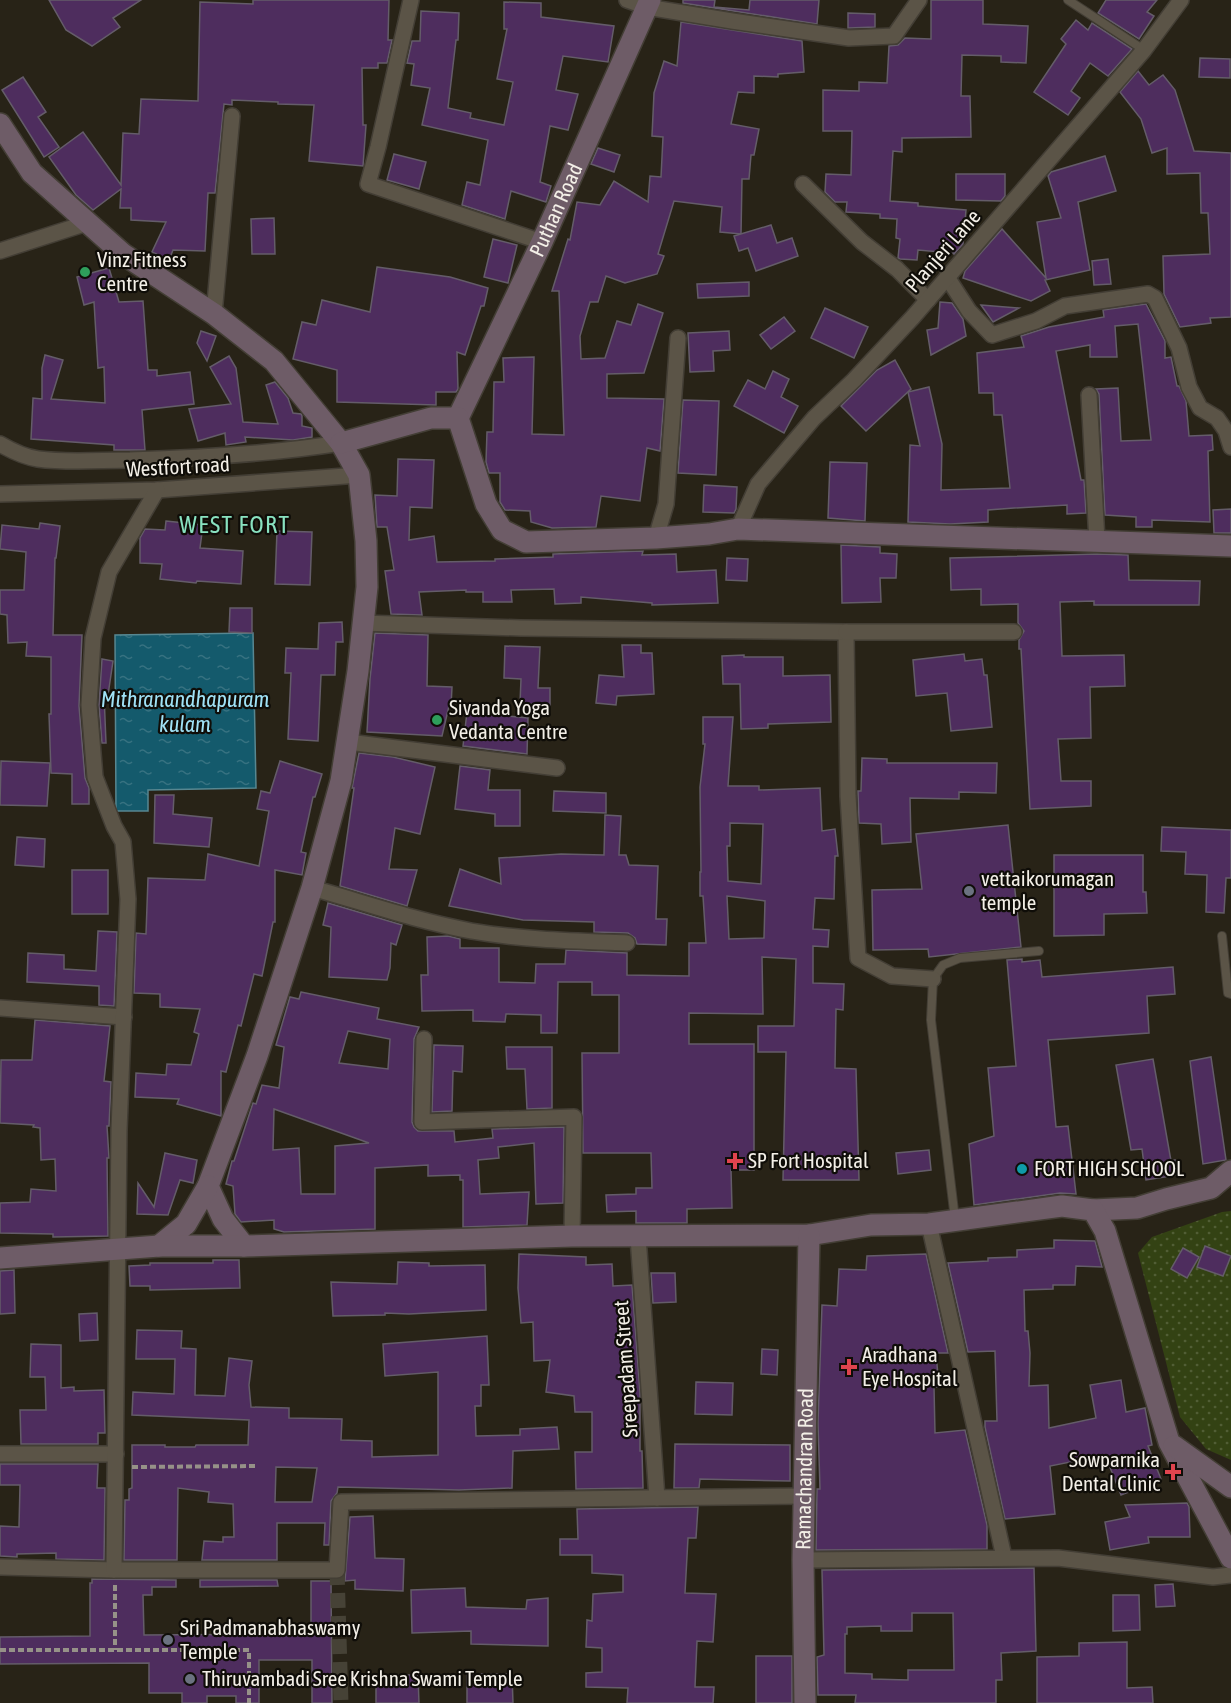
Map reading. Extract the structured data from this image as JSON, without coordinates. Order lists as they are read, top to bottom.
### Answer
{
  "streets": {
    "main road": ["Puthan Road", "Ramachandran Road"],
    "street": ["Planjeri Lane", "Westfort road", "Sreepadam Street"]
  },
  "districts": ["WEST FORT"],
  "water": ["Mithranandhapuram kulam"],
  "places": {
    "other": [
      "Vinz Fitness Centre",
      "Sivanda Yoga Vedanta Centre",
      "vettaikorumagan temple",
      "FORT HIGH SCHOOL",
      "Sri Padmanabhaswamy Temple",
      "Thiruvambadi Sree Krishna Swami Temple"
    ],
    "health": ["SP Fort Hospital", "Aradhana Eye Hospital", "Sowparnika Dental Clinic"]
  }
}
